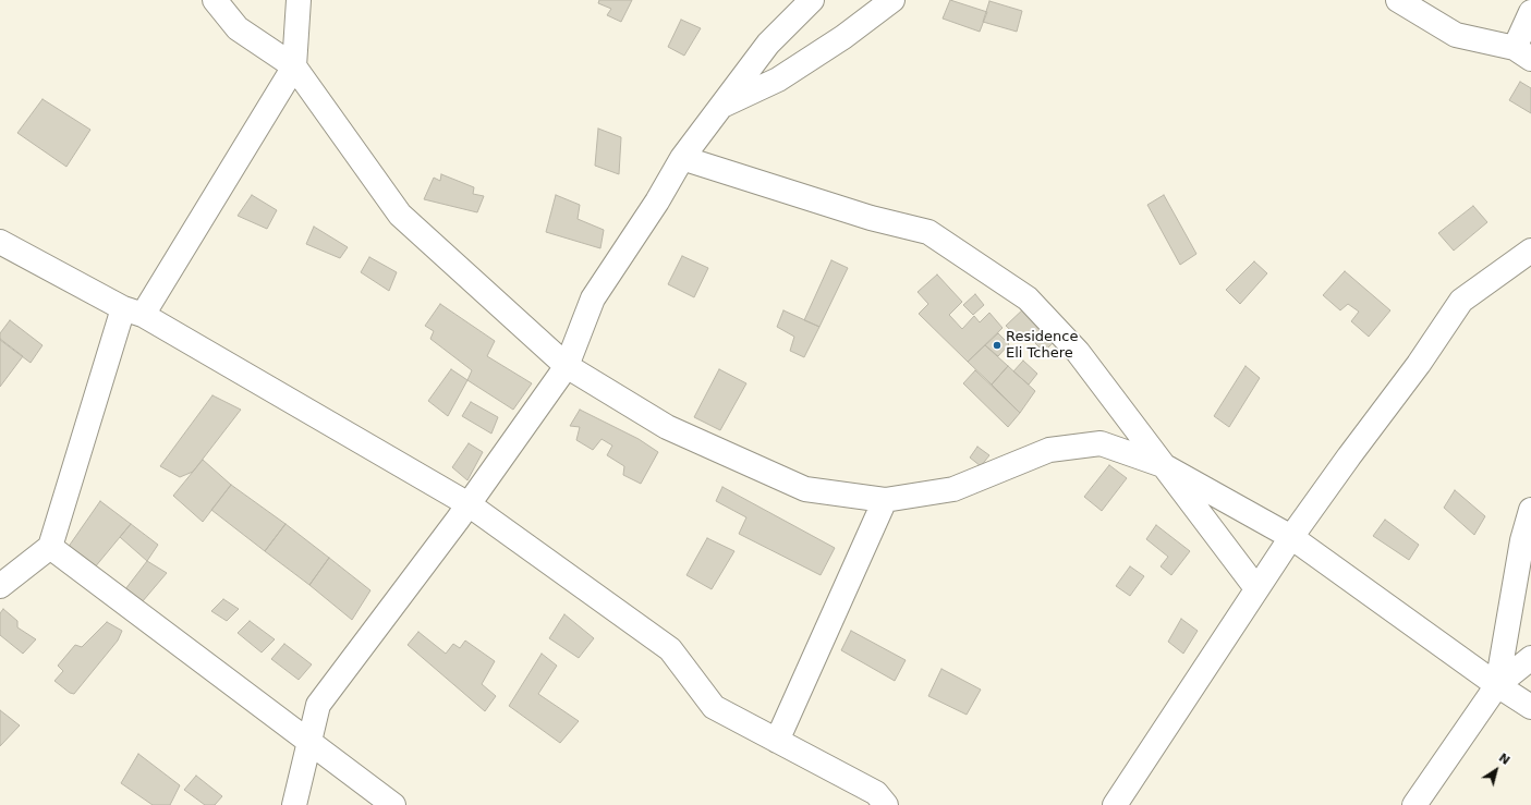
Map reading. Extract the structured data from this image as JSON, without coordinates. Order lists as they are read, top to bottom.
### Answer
{
  "places": ["Residence Eli Tchere"],
  "north": "top right"
}
